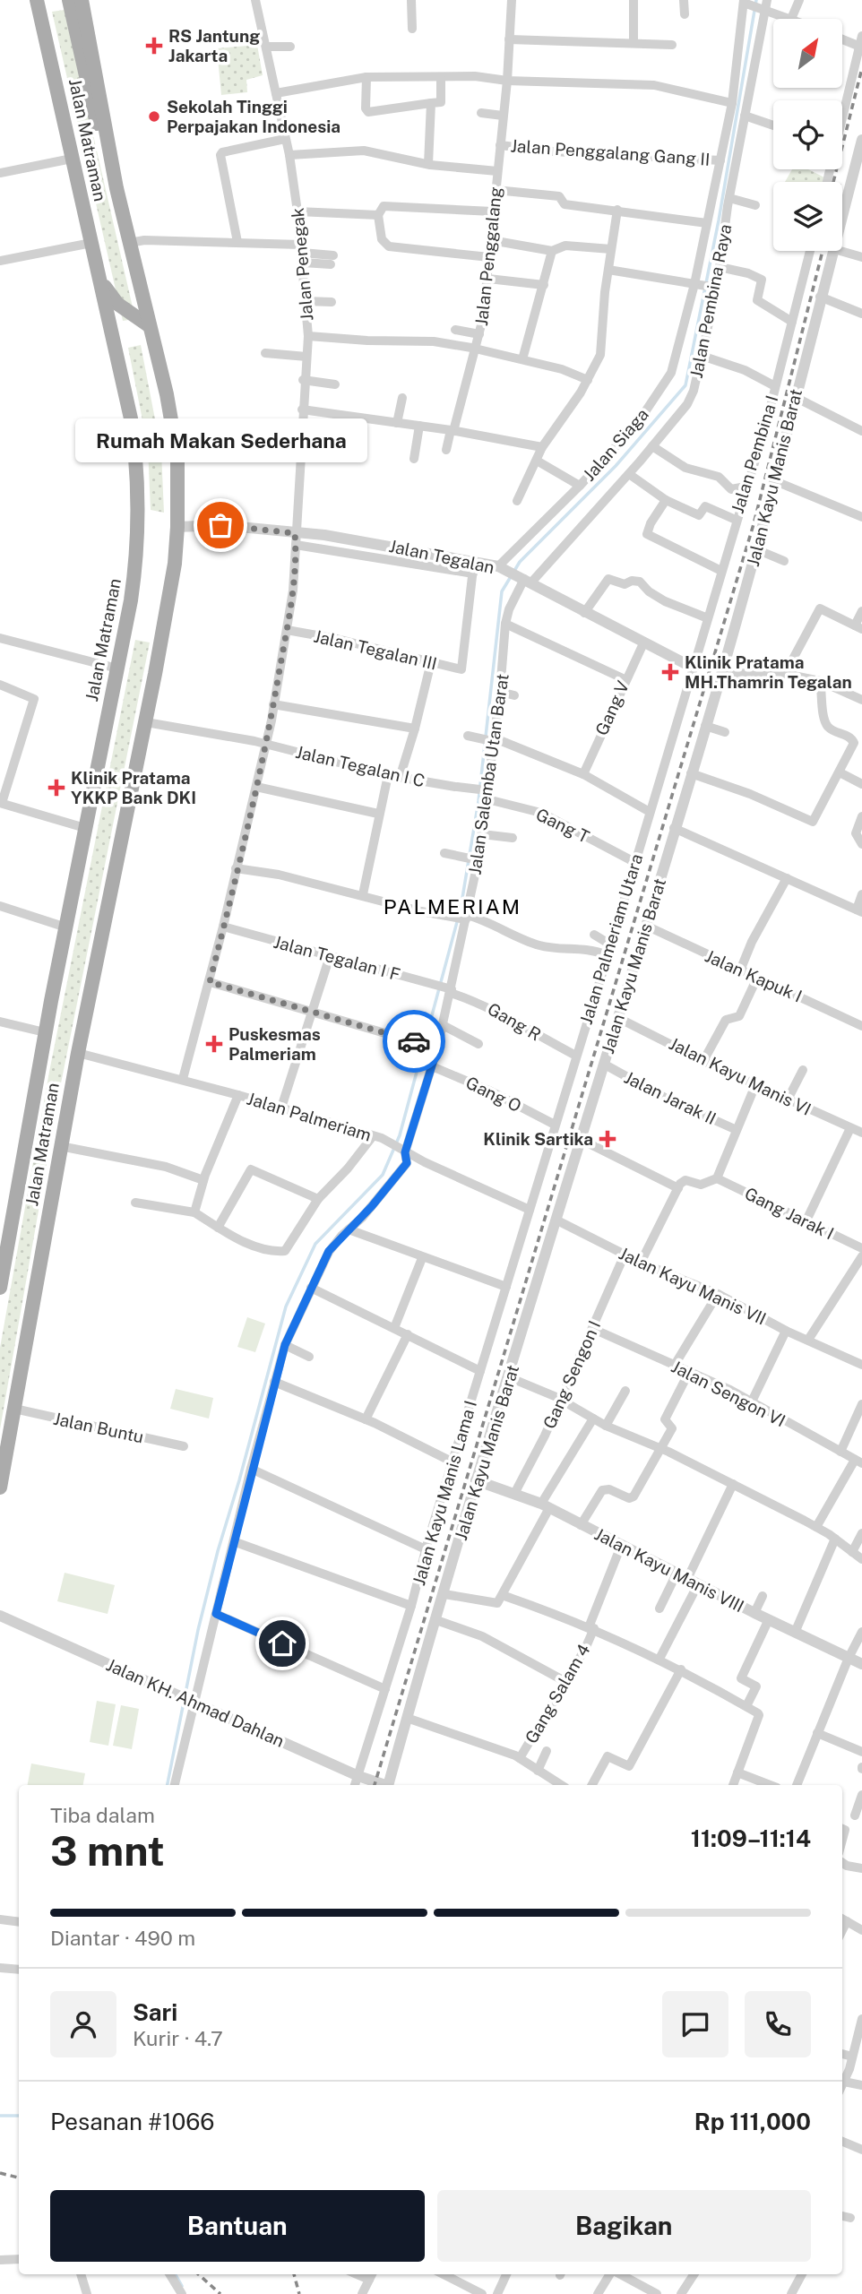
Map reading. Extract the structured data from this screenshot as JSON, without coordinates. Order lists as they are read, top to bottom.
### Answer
{
  "streets": {
    "main road": ["Jalan Matraman"],
    "street": [
      "Jalan Penggalang Gang II",
      "Jalan Penggalang",
      "Jalan Penegak",
      "Jalan Pembina Raya",
      "Jalan Siaga",
      "Jalan Pembina I",
      "Jalan Kayu Manis Barat",
      "Jalan Tegalan",
      "Jalan Tegalan III",
      "Gang V",
      "Jalan Tegalan I C",
      "Jalan Salemba Utan Barat",
      "Gang T",
      "Jalan Palmeriam Utara",
      "Jalan Tegalan I F",
      "Jalan Kapuk I",
      "Gang R",
      "Jalan Kayu Manis VI",
      "Gang O",
      "Jalan Jarak II",
      "Jalan Palmeriam",
      "Gang Jarak I",
      "Jalan Kayu Manis VII",
      "Gang Sengon I",
      "Jalan Sengon VI",
      "Jalan Buntu",
      "Jalan Kayu Manis Lama I",
      "Jalan Kayu Manis VIII",
      "Gang Salam 4",
      "Jalan KH. Ahmad Dahlan"
    ]
  },
  "crossings": [
    ["Jalan Matraman", "Jalan Tegalan"],
    ["Jalan Matraman", "Jalan Tegalan I C"],
    ["Jalan Matraman", "Jalan Palmeriam"],
    ["Jalan Matraman", "Jalan Buntu"],
    ["Jalan Penggalang Gang II", "Jalan Penggalang"],
    ["Jalan Penggalang Gang II", "Jalan Siaga"],
    ["Jalan Penegak", "Jalan Tegalan"],
    ["Jalan Penegak", "Jalan Tegalan III"],
    ["Jalan Penegak", "Jalan Tegalan I C"],
    ["Jalan Penegak", "Jalan Tegalan I F"],
    ["Jalan Penegak", "Jalan Palmeriam"],
    ["Jalan Pembina Raya", "Jalan Siaga"],
    ["Jalan Pembina Raya", "Jalan Tegalan"],
    ["Jalan Pembina Raya", "Jalan Salemba Utan Barat"],
    ["Jalan Siaga", "Jalan Tegalan"],
    ["Jalan Pembina I", "Jalan Tegalan"],
    ["Jalan Pembina I", "Jalan Palmeriam Utara"],
    ["Jalan Kayu Manis Barat", "Jalan Kapuk I"],
    ["Jalan Kayu Manis Barat", "Jalan Kayu Manis VI"],
    ["Jalan Kayu Manis Barat", "Jalan Jarak II"],
    ["Jalan Kayu Manis Barat", "Jalan Kayu Manis VII"],
    ["Jalan Kayu Manis Barat", "Jalan Kayu Manis VIII"],
    ["Jalan Tegalan", "Gang V"],
    ["Jalan Tegalan", "Jalan Salemba Utan Barat"],
    ["Jalan Tegalan", "Jalan Palmeriam Utara"],
    ["Jalan Tegalan I C", "Jalan Salemba Utan Barat"],
    ["Jalan Tegalan I C", "Gang T"],
    ["Jalan Salemba Utan Barat", "Gang T"],
    ["Jalan Salemba Utan Barat", "Jalan Tegalan I F"],
    ["Jalan Salemba Utan Barat", "Gang R"],
    ["Jalan Salemba Utan Barat", "Gang O"],
    ["Jalan Salemba Utan Barat", "Jalan Palmeriam"],
    ["Jalan Salemba Utan Barat", "Jalan KH. Ahmad Dahlan"],
    ["Gang T", "Jalan Palmeriam Utara"],
    ["Jalan Palmeriam Utara", "Gang R"],
    ["Jalan Palmeriam Utara", "Gang O"],
    ["Jalan Palmeriam Utara", "Jalan Palmeriam"],
    ["Jalan Palmeriam Utara", "Jalan Kayu Manis Lama I"],
    ["Jalan Tegalan I F", "Gang R"],
    ["Jalan Palmeriam", "Jalan Kayu Manis Lama I"],
    ["Jalan Kayu Manis VII", "Gang Sengon I"],
    ["Gang Sengon I", "Jalan Sengon VI"],
    ["Gang Sengon I", "Jalan Kayu Manis VIII"],
    ["Jalan Kayu Manis Lama I", "Jalan KH. Ahmad Dahlan"],
    ["Jalan Kayu Manis VIII", "Gang Salam 4"]
  ],
  "districts": ["PALMERIAM"],
  "places": {
    "health": [
      "RS Jantung Jakarta",
      "Klinik Pratama MH.Thamrin Tegalan",
      "Klinik Pratama YKKP Bank DKI",
      "Puskesmas Palmeriam",
      "Klinik Sartika"
    ],
    "other": ["Sekolah Tinggi Perpajakan Indonesia", "Rumah Makan Sederhana"]
  },
  "north": "top right",
  "page": {
    "bubble": "Rumah Makan Sederhana",
    "heading": ["3 mnt", "Tiba dalam", "11:09–11:14"],
    "panel": [
      "Sari",
      "Kurir · 4.7",
      "Pesanan #1066",
      "Rp 111,000"
    ],
    "bar": "Diantar · 490 m",
    "buttons": ["Bantuan", "Bagikan"]
  }
}
